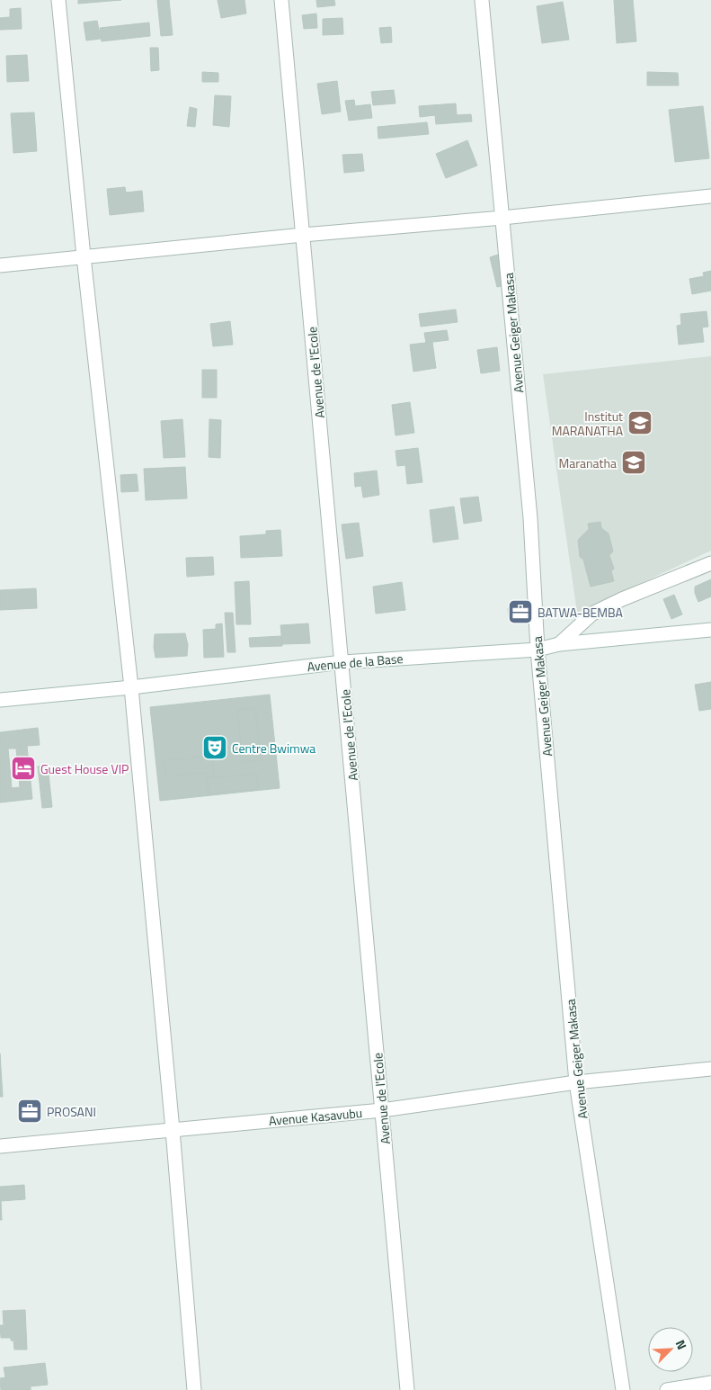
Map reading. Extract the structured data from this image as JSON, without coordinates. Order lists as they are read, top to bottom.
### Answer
{
  "streets": {
    "street": [
      "Avenue Geiger Makasa",
      "Avenue de l'Ecole",
      "Avenue de la Base",
      "Avenue Kasavubu"
    ]
  },
  "crossings": [
    ["Avenue Geiger Makasa", "Avenue de la Base"],
    ["Avenue Geiger Makasa", "Avenue Kasavubu"],
    ["Avenue de l'Ecole", "Avenue de la Base"],
    ["Avenue de l'Ecole", "Avenue Kasavubu"]
  ],
  "places": {
    "school or university": ["Institut MARANATHA", "Maranatha"],
    "office": ["BATWA-BEMBA", "PROSANI"],
    "theatre": ["Centre Bwimwa"],
    "hotel": ["Guest House VIP"]
  },
  "north": "top right"
}
